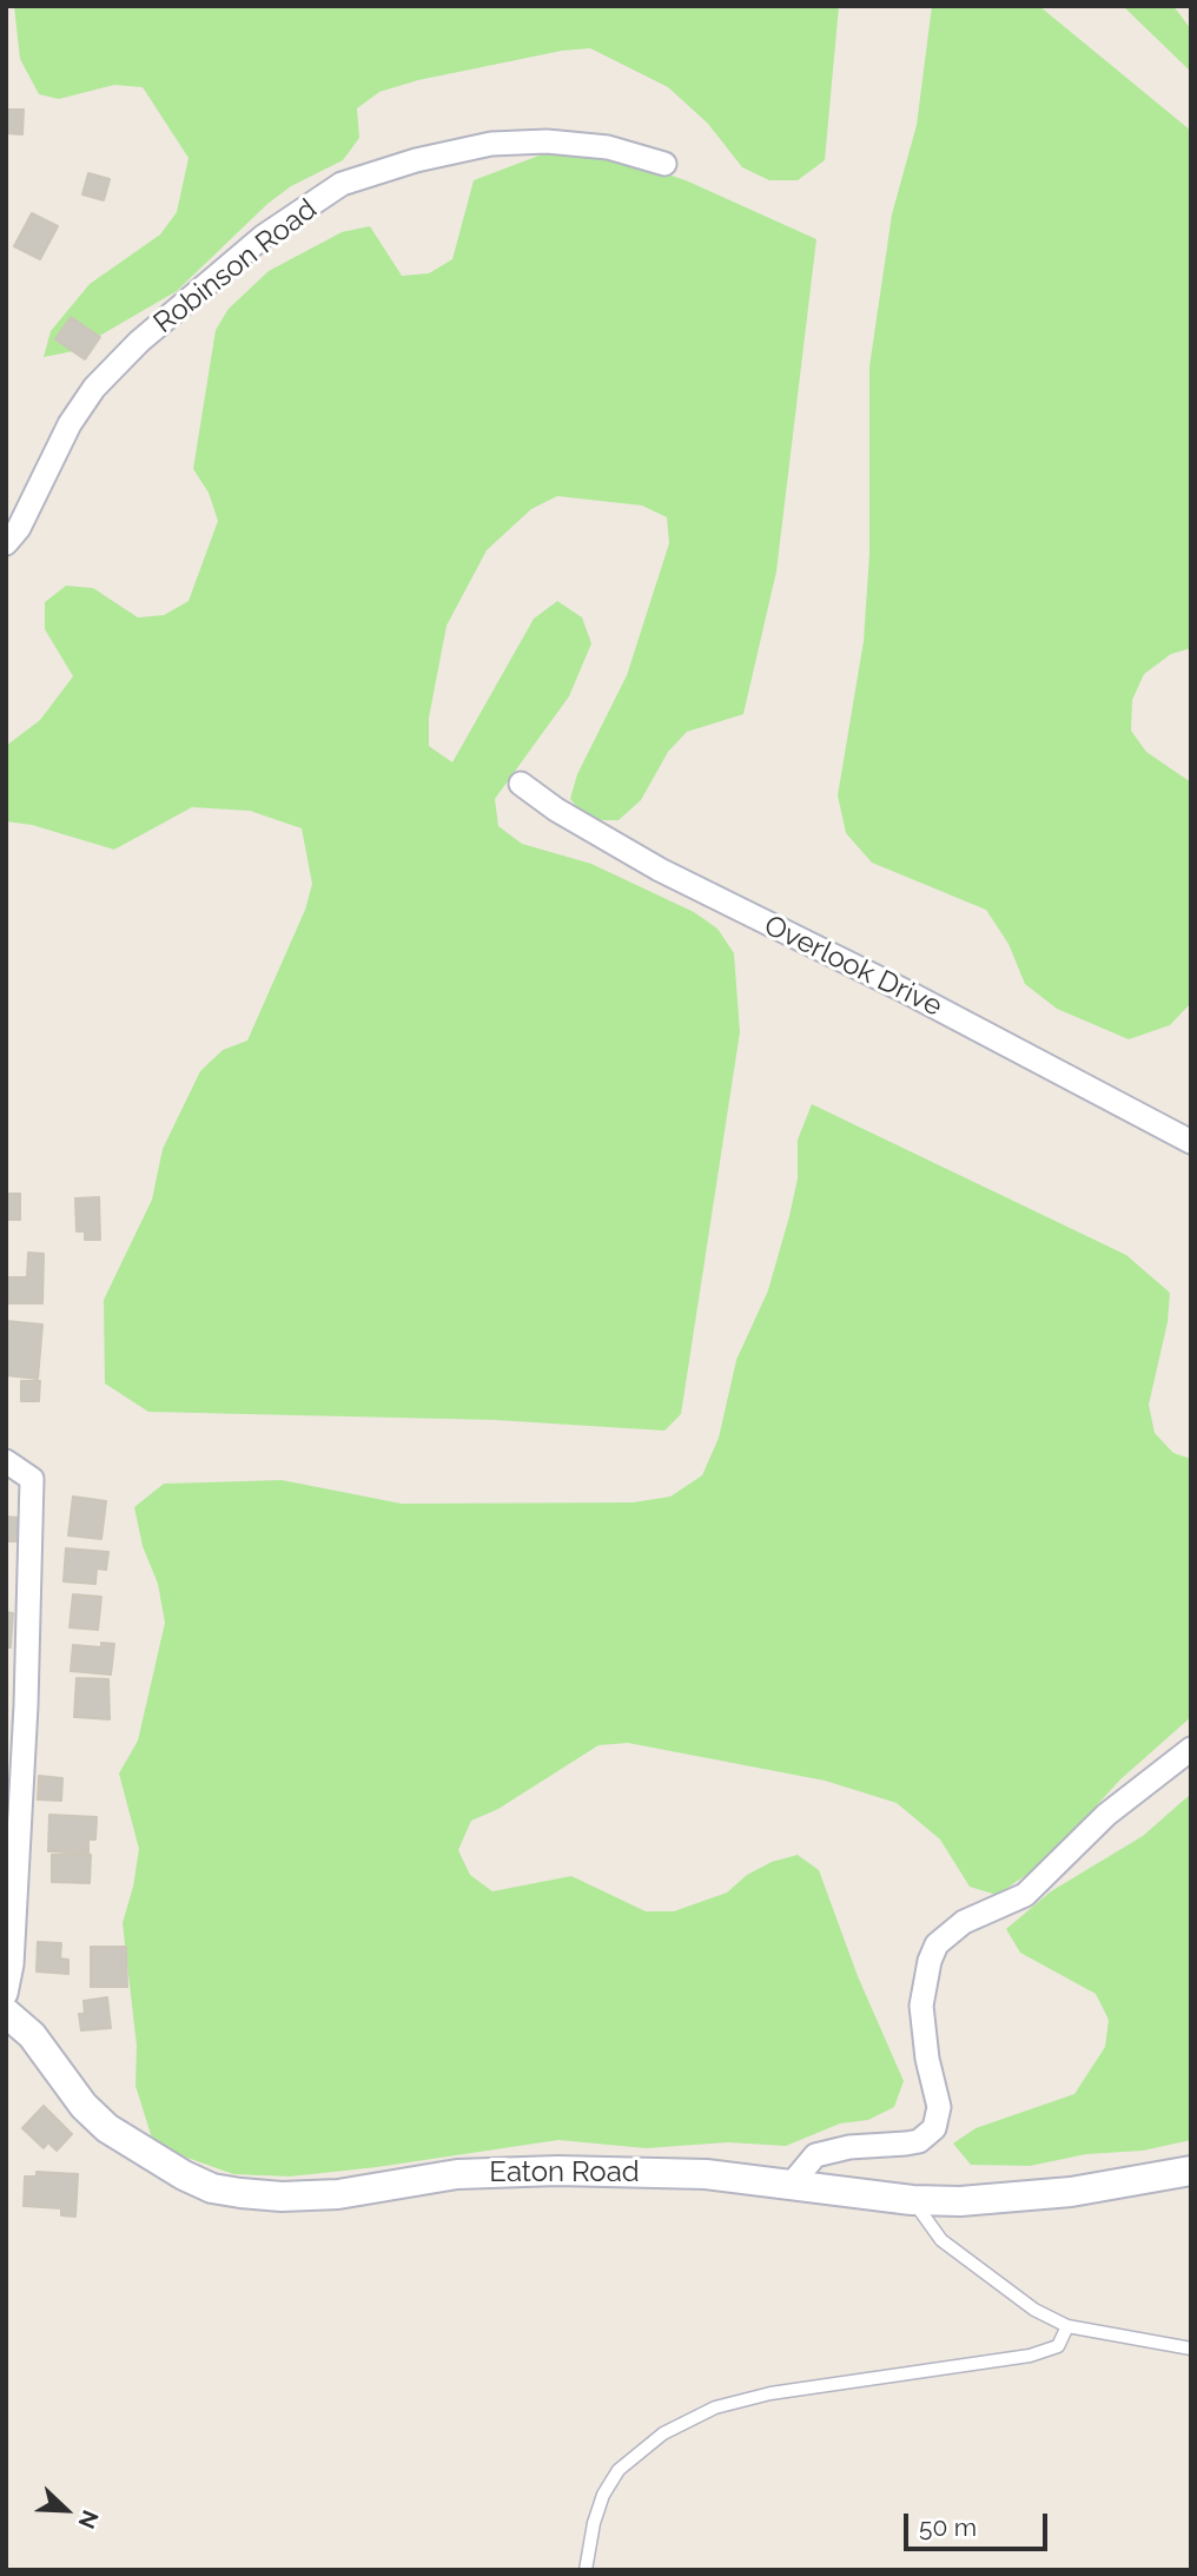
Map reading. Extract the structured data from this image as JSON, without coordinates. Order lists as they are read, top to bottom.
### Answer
{
  "streets": {
    "street": ["Robinson Road", "Overlook Drive", "Eaton Road"]
  },
  "scale_bar": "50 m",
  "north": "bottom right"
}
